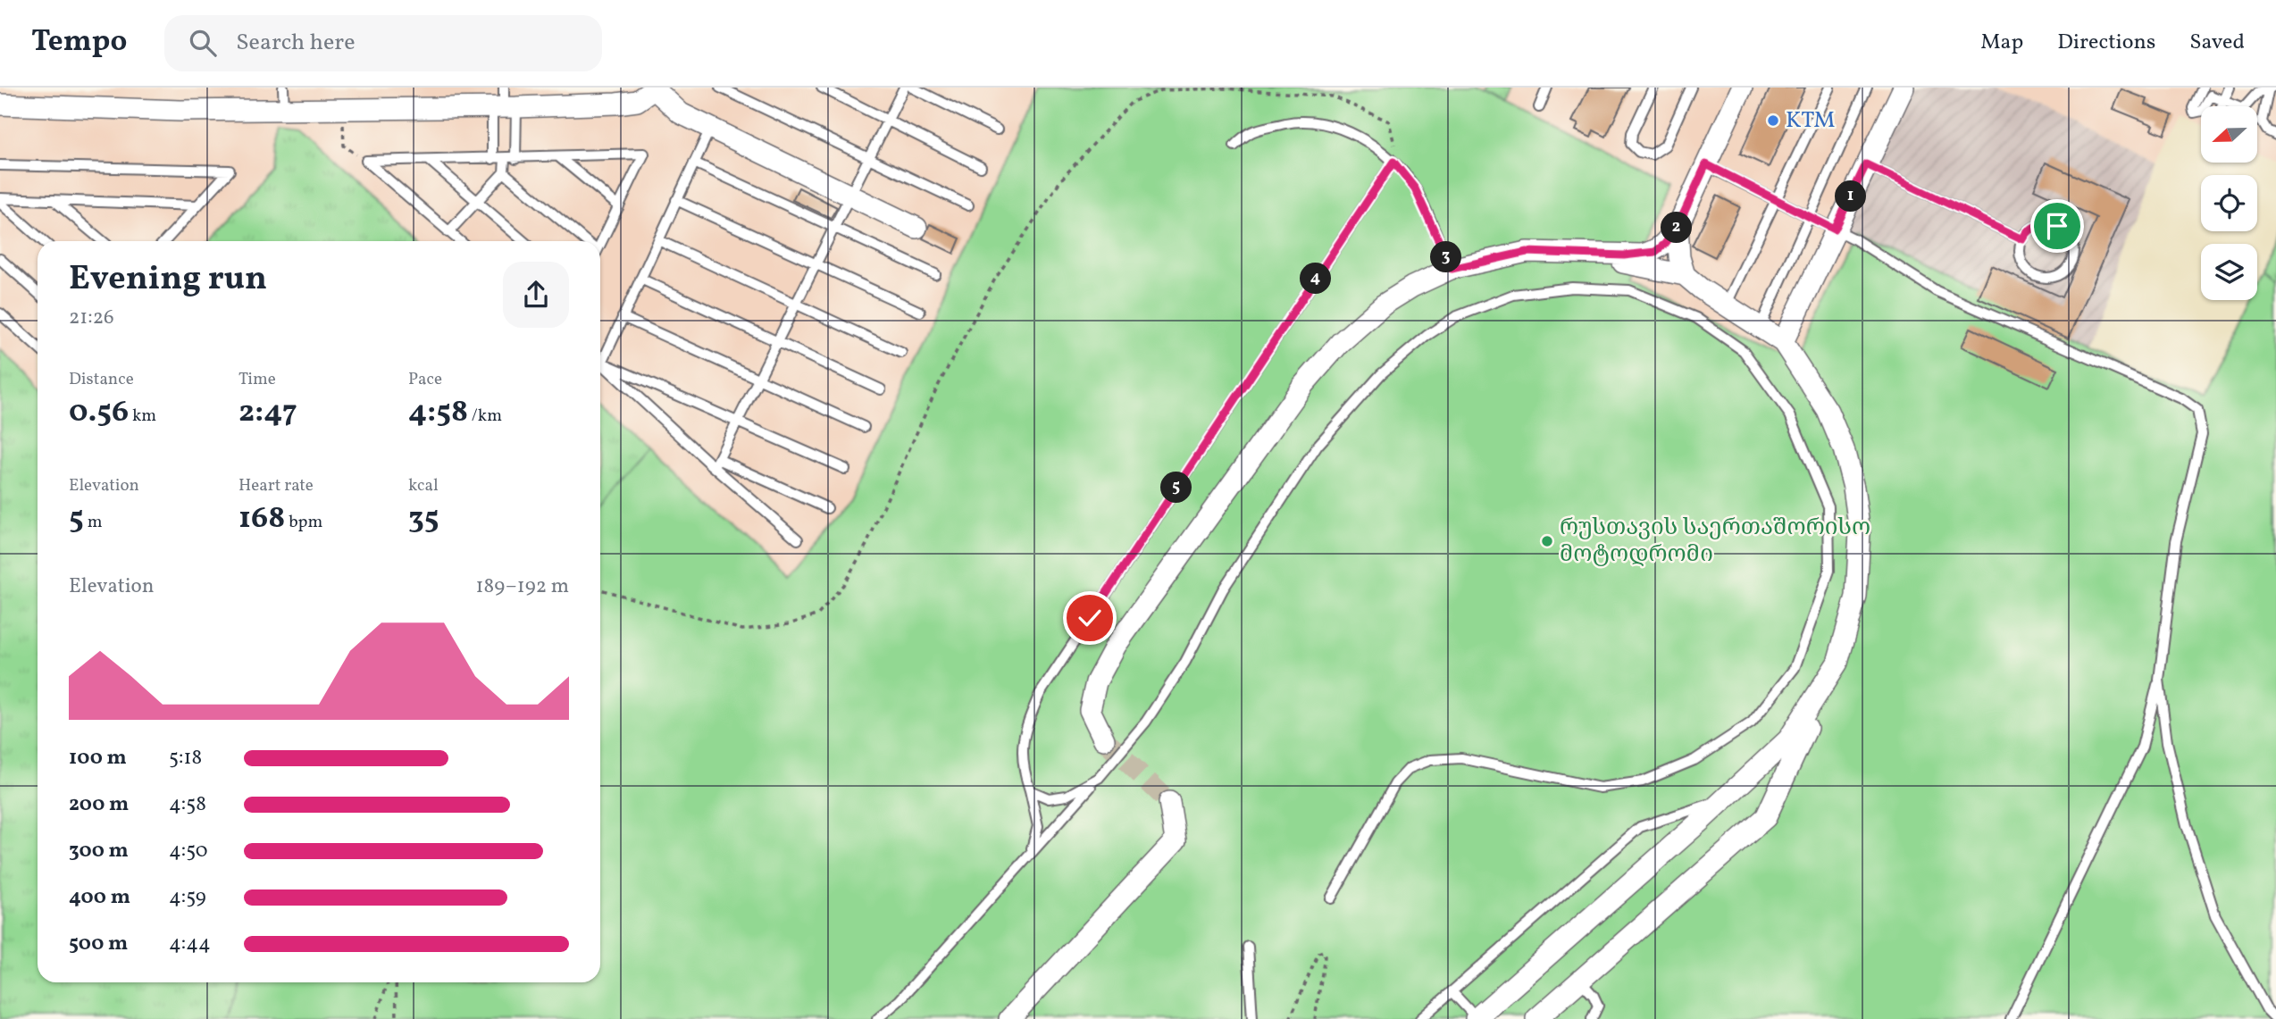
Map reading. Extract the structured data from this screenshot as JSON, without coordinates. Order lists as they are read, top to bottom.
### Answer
{
  "places": ["KTM", "რუსთავის საერთაშორისო მოტოდრომი"],
  "north": "left",
  "page": {
    "header": "Tempo",
    "search": "Search here",
    "nav": ["Map", "Directions", "Saved"],
    "pins": [
      "1",
      "2",
      "3",
      "4",
      "5"
    ],
    "heading": ["Evening run", "21:26"],
    "stats": [
      ["Distance", "0.56 km"],
      ["Time", "2:47"],
      ["Pace", "4:58 /km"],
      ["Elevation", "5 m"],
      ["Heart rate", "168 bpm"],
      ["kcal", "35"]
    ],
    "chart": ["Elevation", "189–192 m"],
    "list": [
      {
        "name": "100 m",
        "note": "5:18"
      },
      {
        "name": "200 m",
        "note": "4:58"
      },
      {
        "name": "300 m",
        "note": "4:50"
      },
      {
        "name": "400 m",
        "note": "4:59"
      },
      {
        "name": "500 m",
        "note": "4:44"
      }
    ]
  }
}
